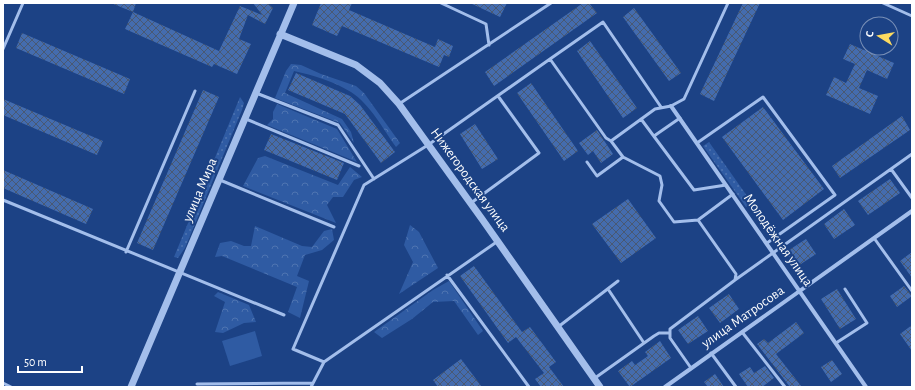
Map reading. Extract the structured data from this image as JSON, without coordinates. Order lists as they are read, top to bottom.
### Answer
{
  "streets": {
    "street": [
      "Нижегородская улица",
      "улица Мира",
      "Молодёжная улица",
      "улица Матросова"
    ]
  },
  "crossings": [
    ["Нижегородская улица", "улица Мира"],
    ["Молодёжная улица", "улица Матросова"]
  ],
  "scale_bar": "50 m",
  "north": "left"
}
